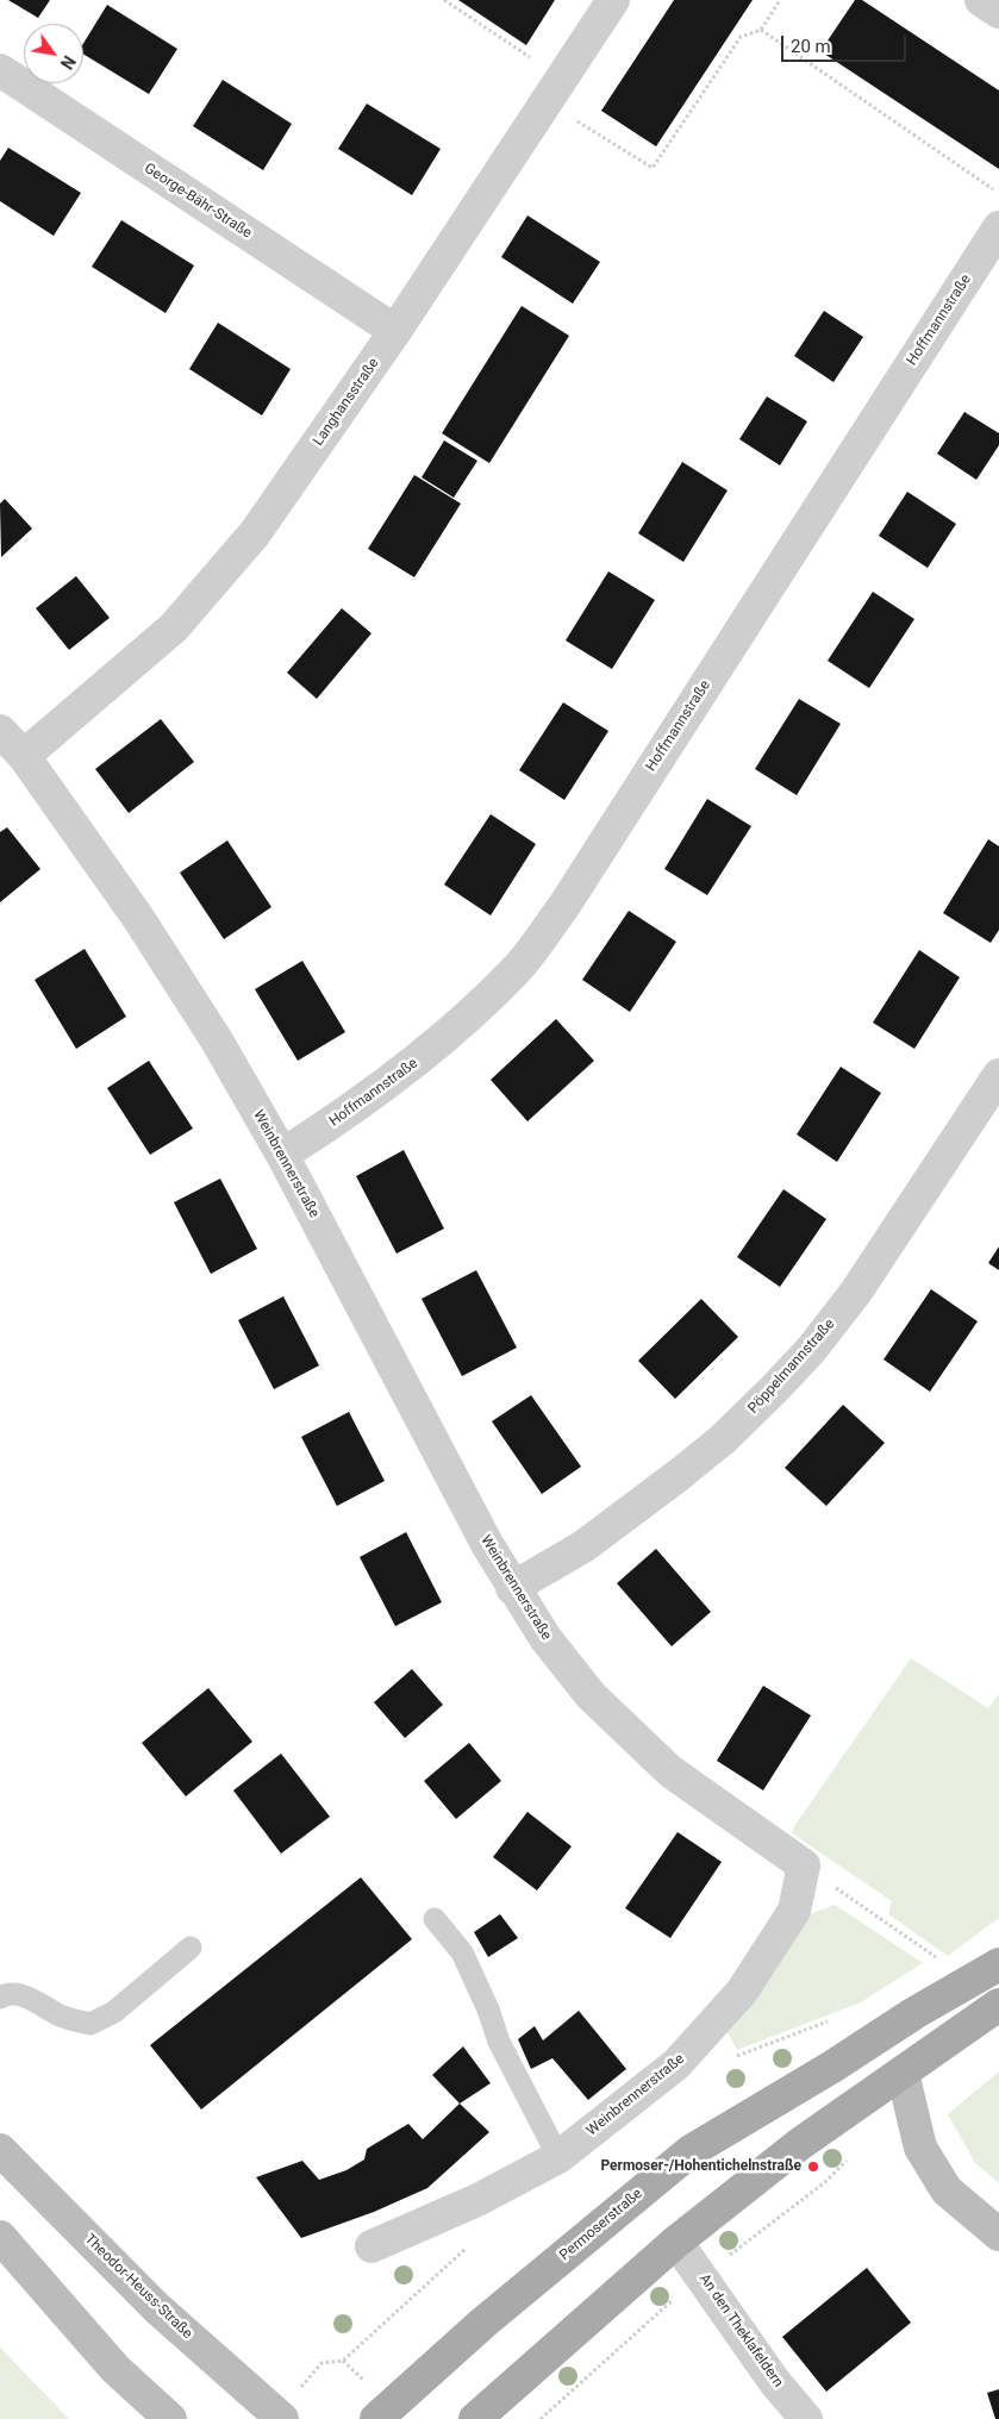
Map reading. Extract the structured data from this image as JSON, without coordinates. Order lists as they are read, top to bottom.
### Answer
{
  "streets": {
    "main road": ["Permoserstraße", "Theodor-Heuss-Straße"],
    "street": [
      "George-Bähr-Straße",
      "Hoffmannstraße",
      "Langhansstraße",
      "Weinbrennerstraße",
      "Pöppelmannstraße",
      "An den Theklafeldern"
    ]
  },
  "crossings": [
    ["George-Bähr-Straße", "Langhansstraße"],
    ["Hoffmannstraße", "Weinbrennerstraße"],
    ["Langhansstraße", "Weinbrennerstraße"],
    ["Weinbrennerstraße", "Pöppelmannstraße"]
  ],
  "places": ["Permoser-/Hohentichelnstraße"],
  "scale_bar": "20 m",
  "north": "bottom right"
}
